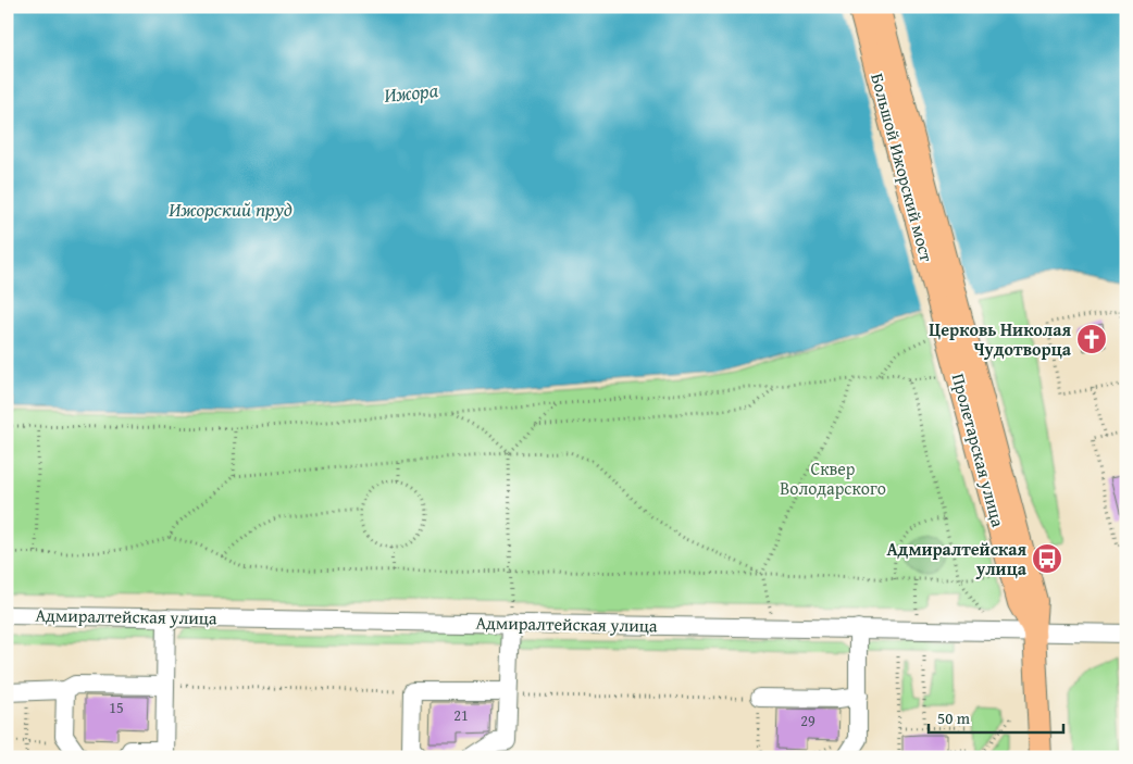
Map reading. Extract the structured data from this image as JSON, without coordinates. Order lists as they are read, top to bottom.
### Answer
{
  "streets": {
    "main road": ["Большой Ижорский мост", "Пролетарская улица"],
    "street": ["Адмиралтейская улица"]
  },
  "crossings": [
    ["Большой Ижорский мост", "Пролетарская улица"],
    ["Пролетарская улица", "Адмиралтейская улица"]
  ],
  "water": ["Ижора", "Ижорский пруд"],
  "parks": ["Сквер Володарского"],
  "places": {
    "church": ["Церковь Николая Чудотворца"],
    "bus stop": ["Адмиралтейская улица"]
  },
  "house_numbers": ["15", "21", "29"],
  "scale_bar": "50 m"
}
